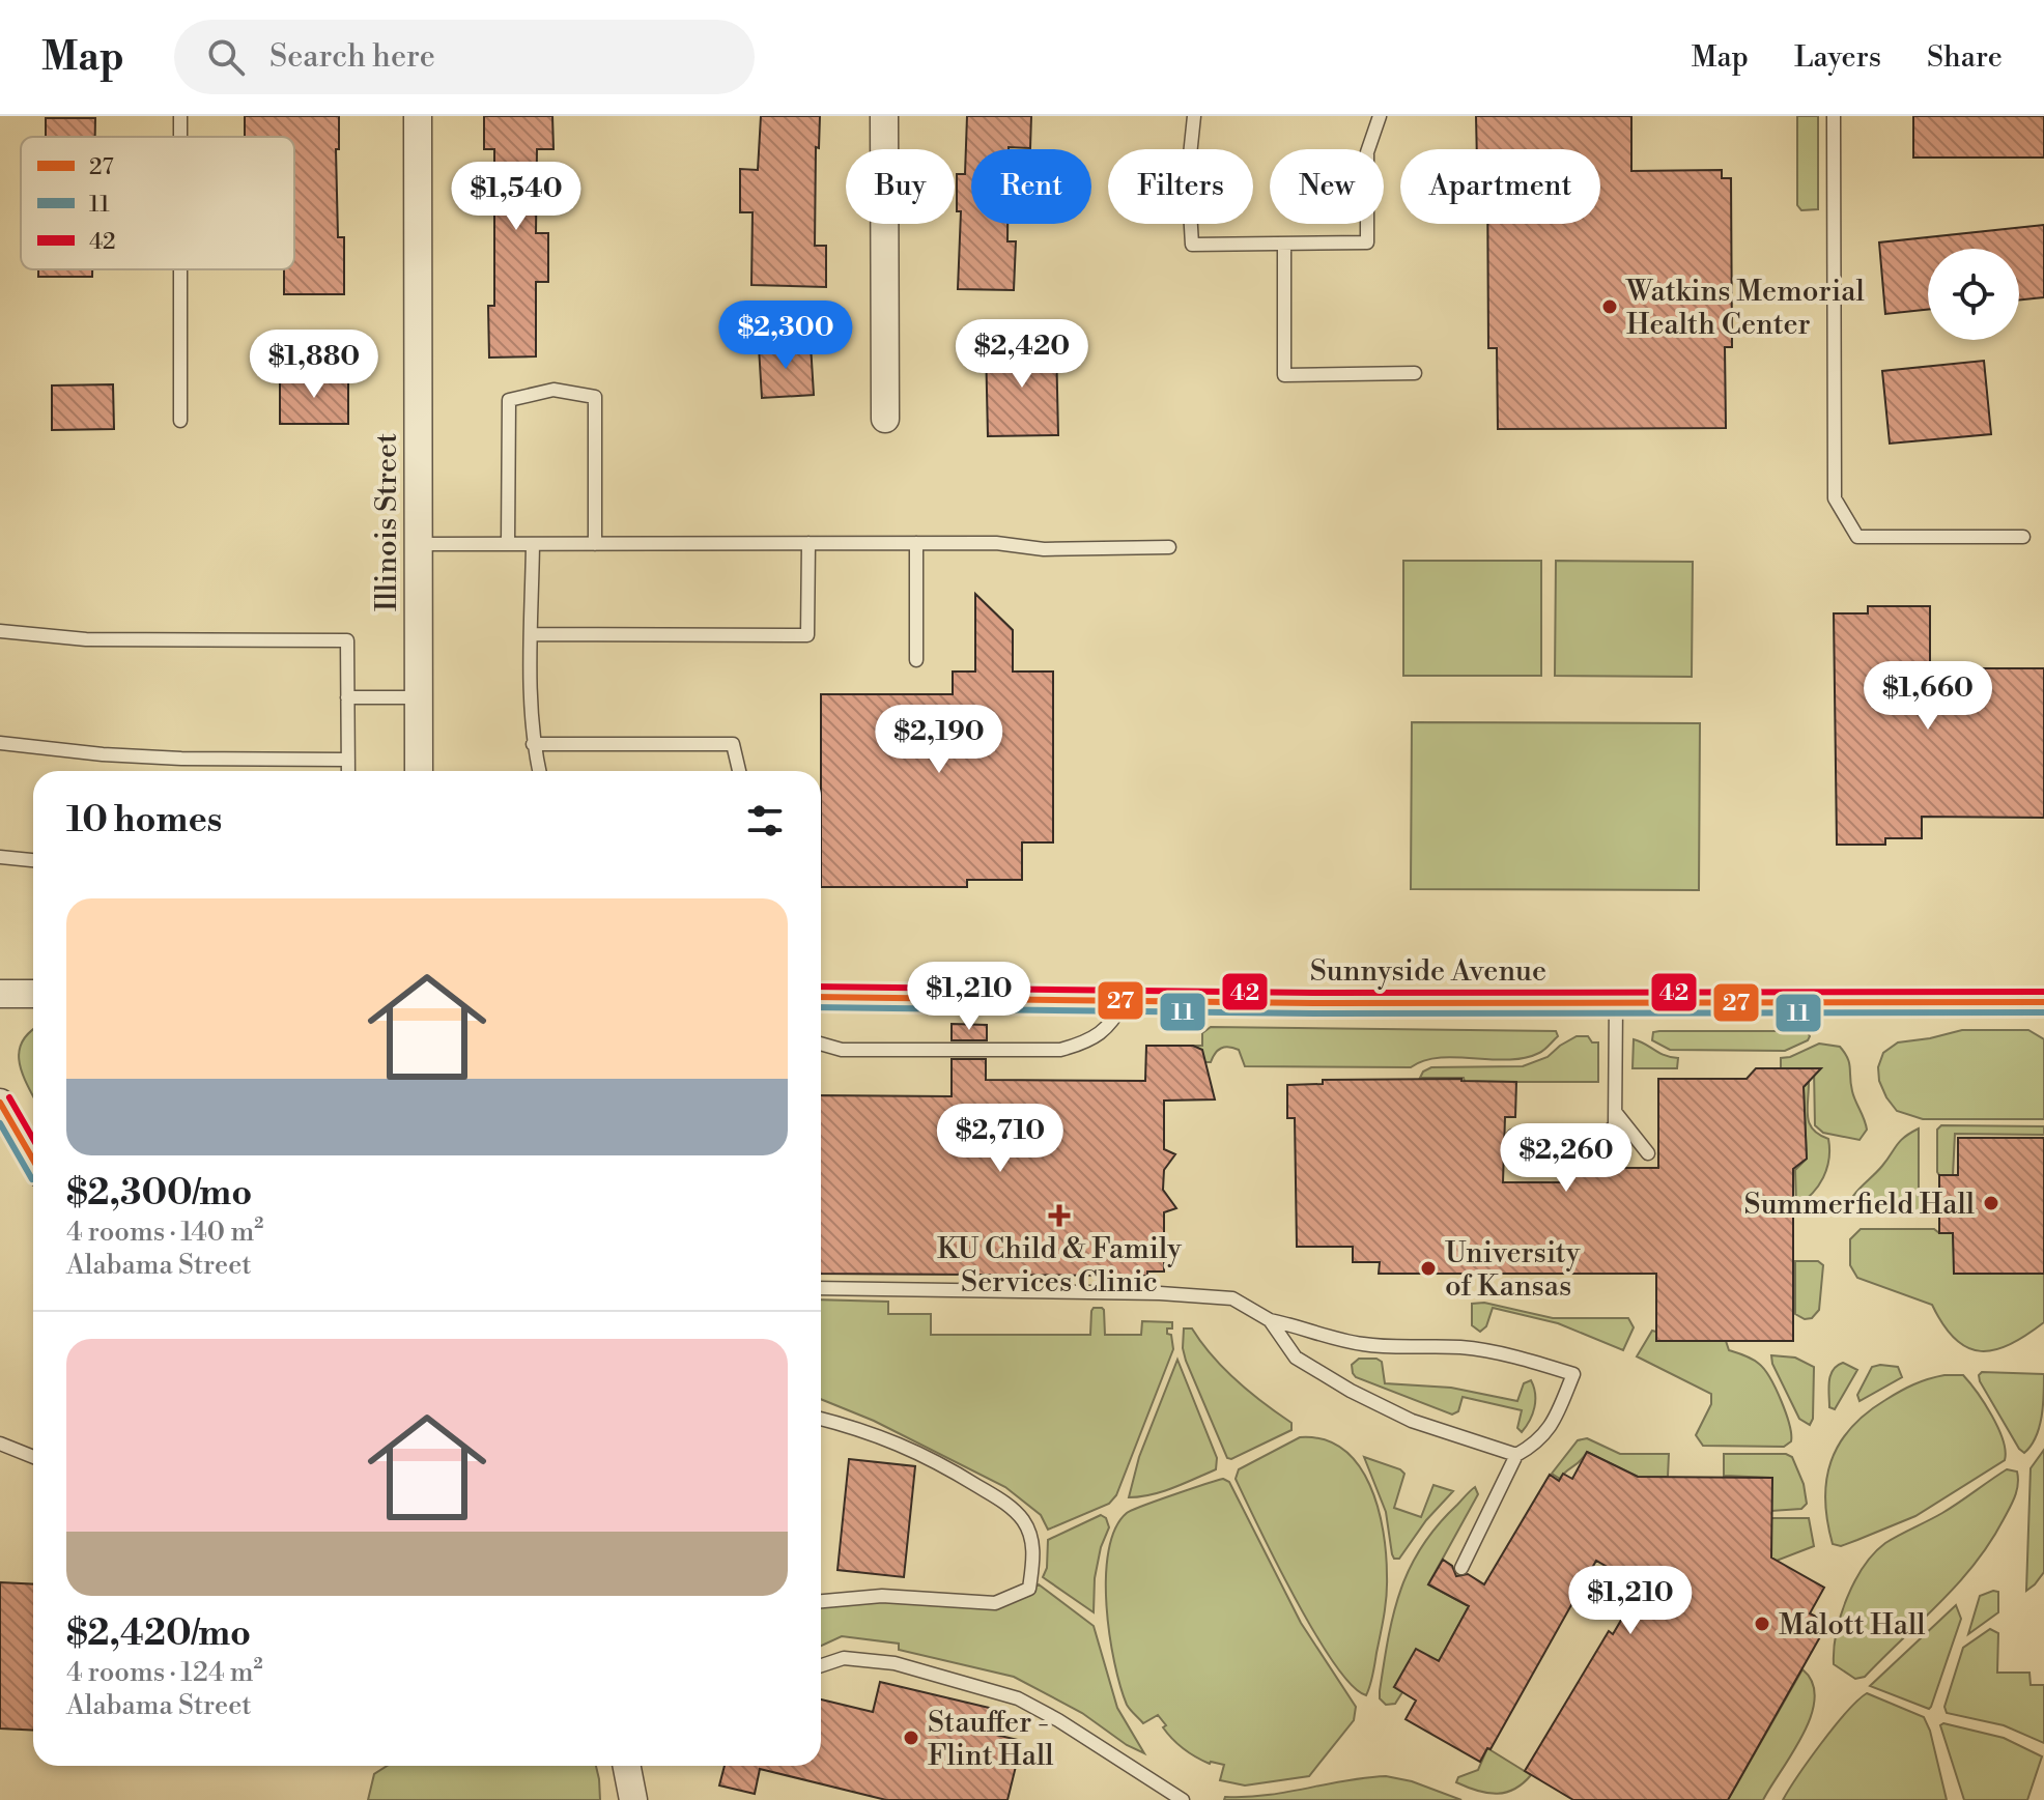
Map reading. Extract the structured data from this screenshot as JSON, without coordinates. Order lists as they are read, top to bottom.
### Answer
{
  "streets": {
    "street": ["Illinois Street", "Sunnyside Avenue"]
  },
  "places": {
    "other": [
      "Watkins Memorial Health Center",
      "Summerfield Hall",
      "University of Kansas",
      "Malott Hall",
      "Stauffer - Flint Hall"
    ],
    "health": ["KU Child & Family Services Clinic"]
  },
  "lines": ["transit line 42", "transit line 27", "transit line 11"],
  "legend": ["27", "11", "42"],
  "page": {
    "header": "Map",
    "search": "Search here",
    "nav": ["Map", "Layers", "Share"],
    "chip": [
      "Buy",
      "Rent",
      "Filters",
      "New",
      "Apartment"
    ],
    "price": [
      "$1,540",
      "$2,300",
      "$2,420",
      "$1,880",
      "$1,660",
      "$2,190",
      "$1,210",
      "$2,710",
      "$2,260",
      "$1,210"
    ],
    "heading": "10 homes",
    "list": [
      {
        "name": "$2,300/mo",
        "note": "4 rooms · 140 m² · Alabama Street"
      },
      {
        "name": "$2,420/mo",
        "note": "4 rooms · 124 m² · Alabama Street"
      }
    ]
  }
}
